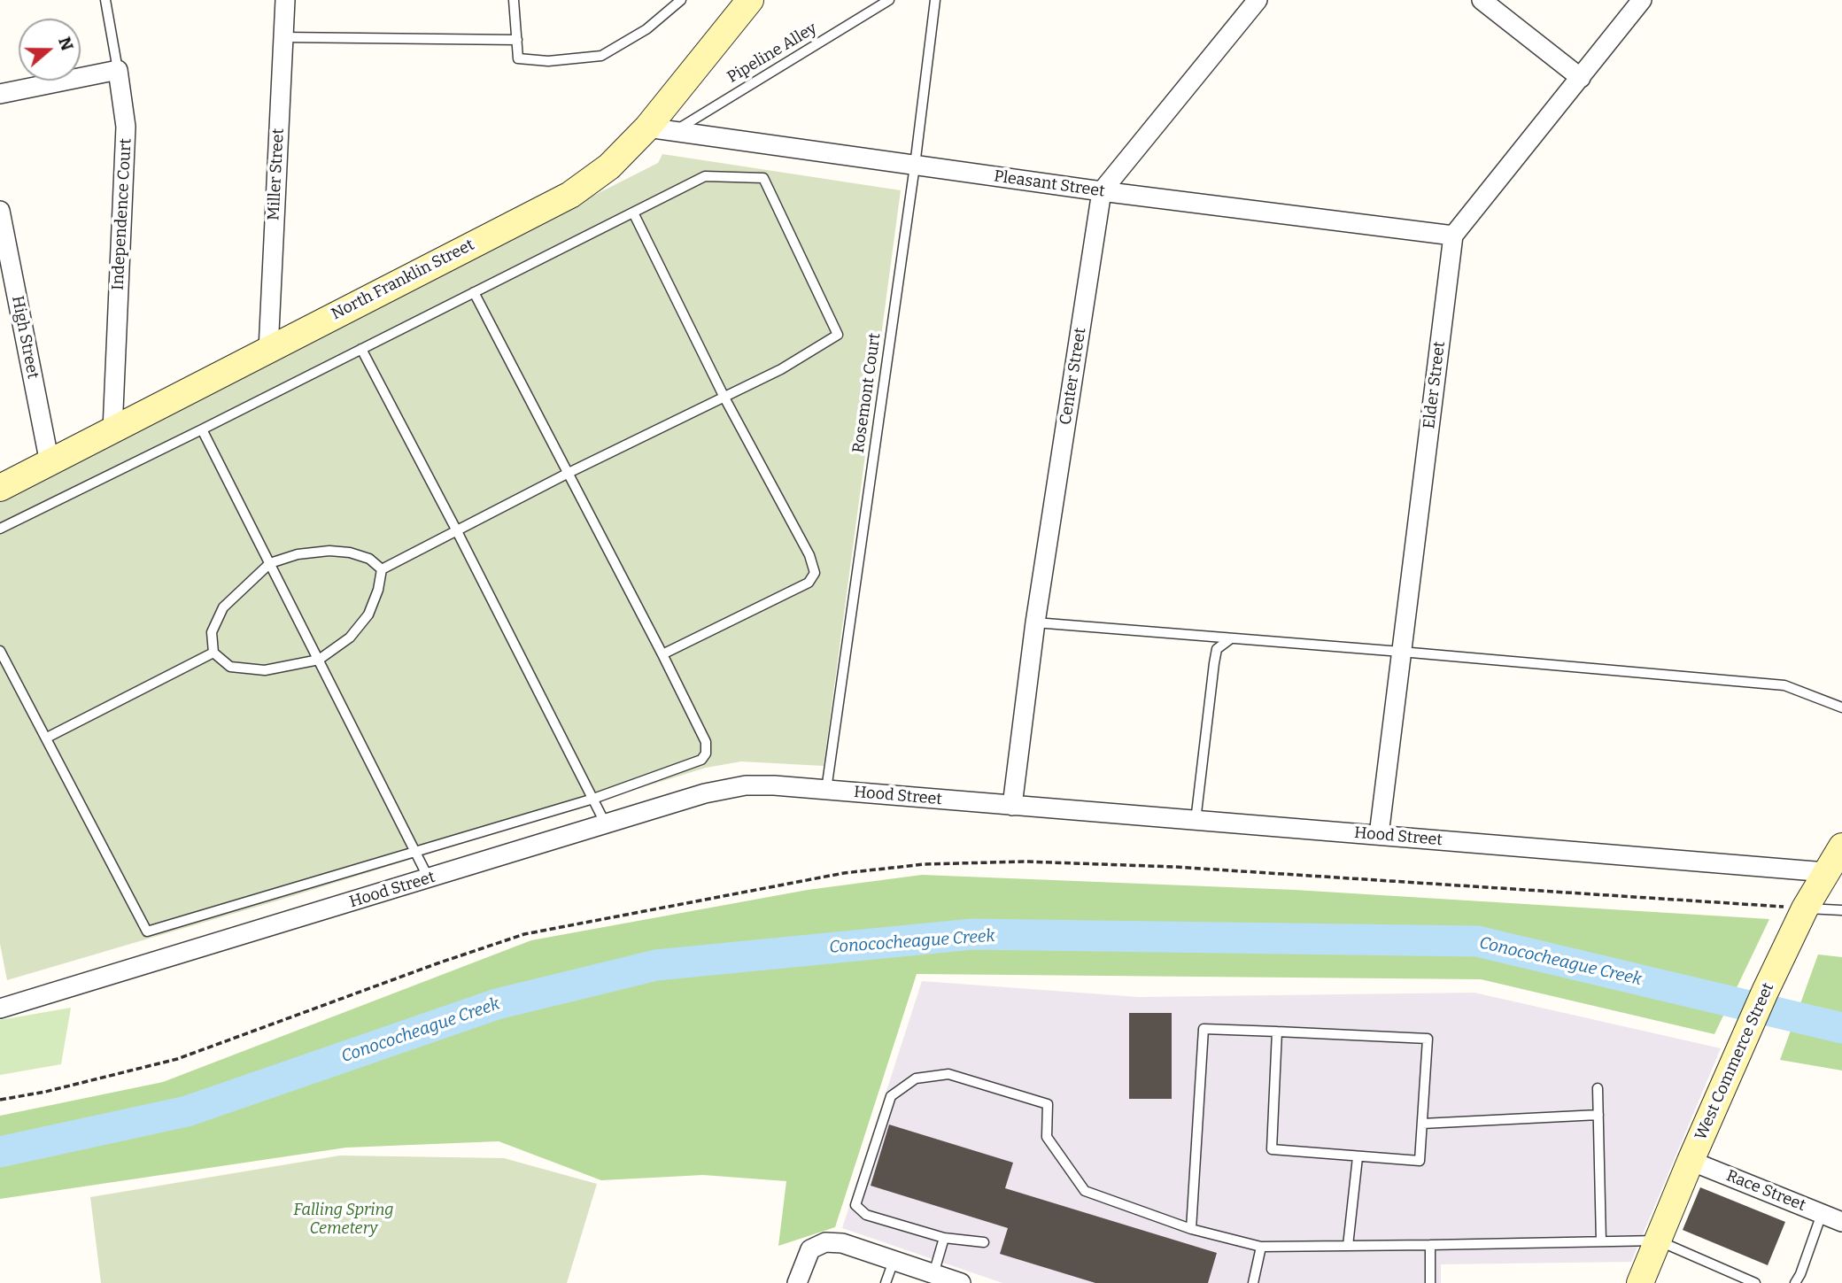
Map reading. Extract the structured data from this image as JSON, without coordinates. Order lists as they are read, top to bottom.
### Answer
{
  "streets": {
    "street": [
      "Miller Street",
      "Pleasant Street",
      "Independence Court",
      "North Franklin Street",
      "High Street",
      "Center Street",
      "Elder Street",
      "Hood Street",
      "West Commerce Street",
      "Race Street"
    ],
    "lane": ["Pipeline Alley", "Rosemont Court"]
  },
  "crossings": [
    ["Pipeline Alley", "Pleasant Street"],
    ["Pipeline Alley", "North Franklin Street"],
    ["Miller Street", "North Franklin Street"],
    ["Pleasant Street", "North Franklin Street"],
    ["Pleasant Street", "Center Street"],
    ["Pleasant Street", "Elder Street"],
    ["Pleasant Street", "Rosemont Court"],
    ["Independence Court", "North Franklin Street"],
    ["North Franklin Street", "High Street"],
    ["Center Street", "Hood Street"],
    ["Elder Street", "Hood Street"],
    ["Rosemont Court", "Hood Street"],
    ["Hood Street", "West Commerce Street"],
    ["West Commerce Street", "Race Street"]
  ],
  "water": ["Conococheague Creek"],
  "parks": ["Falling Spring Cemetery"],
  "north": "right"
}
